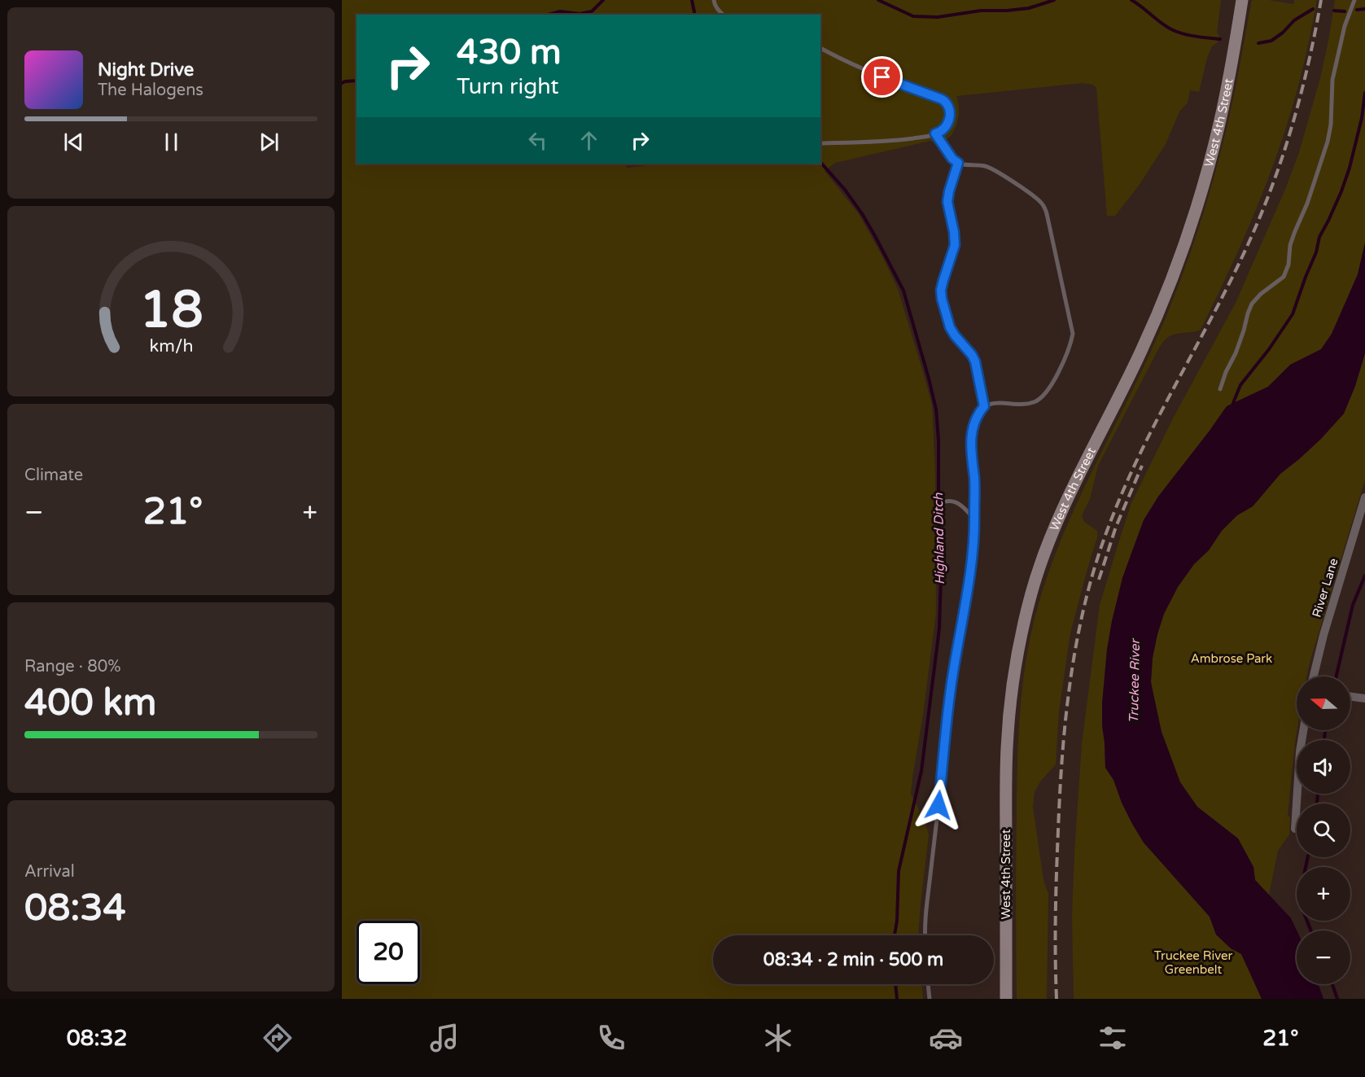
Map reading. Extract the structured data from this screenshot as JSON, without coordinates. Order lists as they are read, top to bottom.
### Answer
{
  "streets": {
    "main road": ["West 4th Street"],
    "street": ["River Lane"]
  },
  "water": ["Highland Ditch", "Truckee River"],
  "parks": ["Ambrose Park", "Truckee River Greenbelt"],
  "north": "left",
  "page": {
    "turn": ["430 m", "Turn right"],
    "song": ["Night Drive", "The Halogens"],
    "tile": [
      "Climate",
      ["Range · 80%", "400 km"],
      ["Arrival", "08:34"]
    ],
    "heat": ["−", "21°", "+"],
    "map_buttons": ["+", "−"],
    "limit": "20",
    "trip": "08:34 · 2 min · 500 m",
    "tabs": ["08:32", "21°"],
    "gauge": ["18", "km/h"]
  }
}
